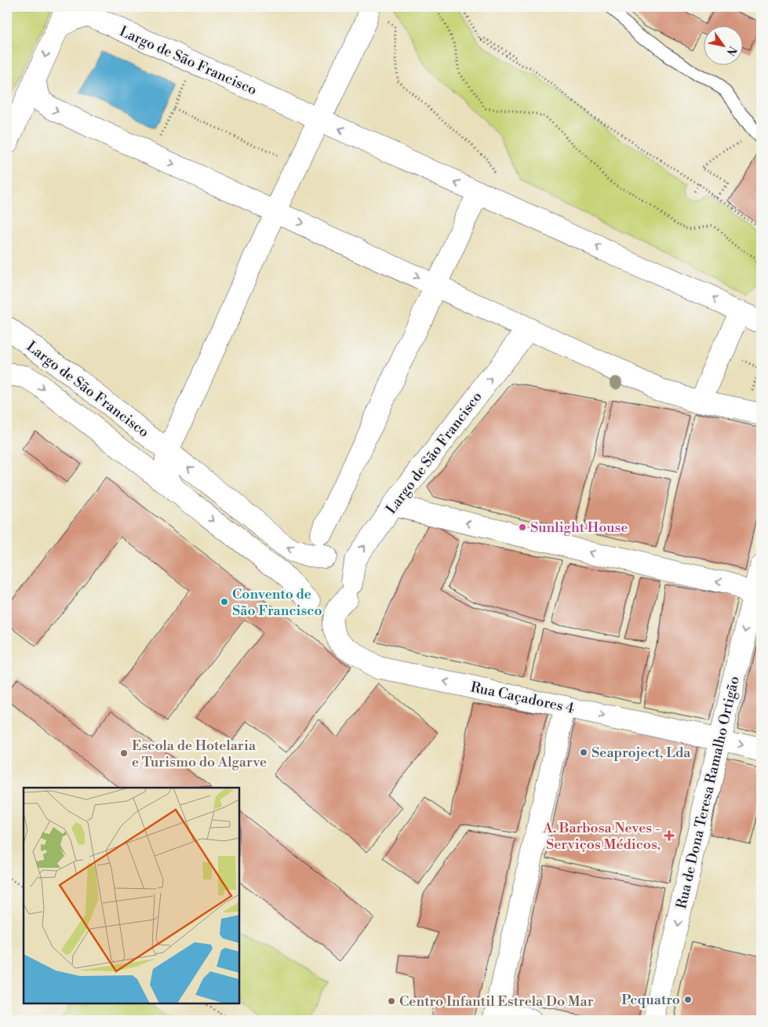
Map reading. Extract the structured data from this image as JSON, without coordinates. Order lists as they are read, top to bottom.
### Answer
{
  "streets": {
    "street": ["Largo de São Francisco", "Rua Caçadores 4", "Rua de Dona Teresa Ramalho Ortigão"]
  },
  "crossings": [
    ["Largo de São Francisco", "Rua Caçadores 4"],
    ["Rua Caçadores 4", "Rua de Dona Teresa Ramalho Ortigão"]
  ],
  "places": {
    "other": [
      "Sunlight House",
      "Convento de São Francisco",
      "Seaproject, Lda",
      "Escola de Hotelaria e Turismo do Algarve",
      "Pcquatro",
      "Centro Infantil Estrela Do Mar"
    ],
    "health": ["A. Barbosa Neves - Serviços Médicos,"]
  },
  "north": "bottom right"
}
